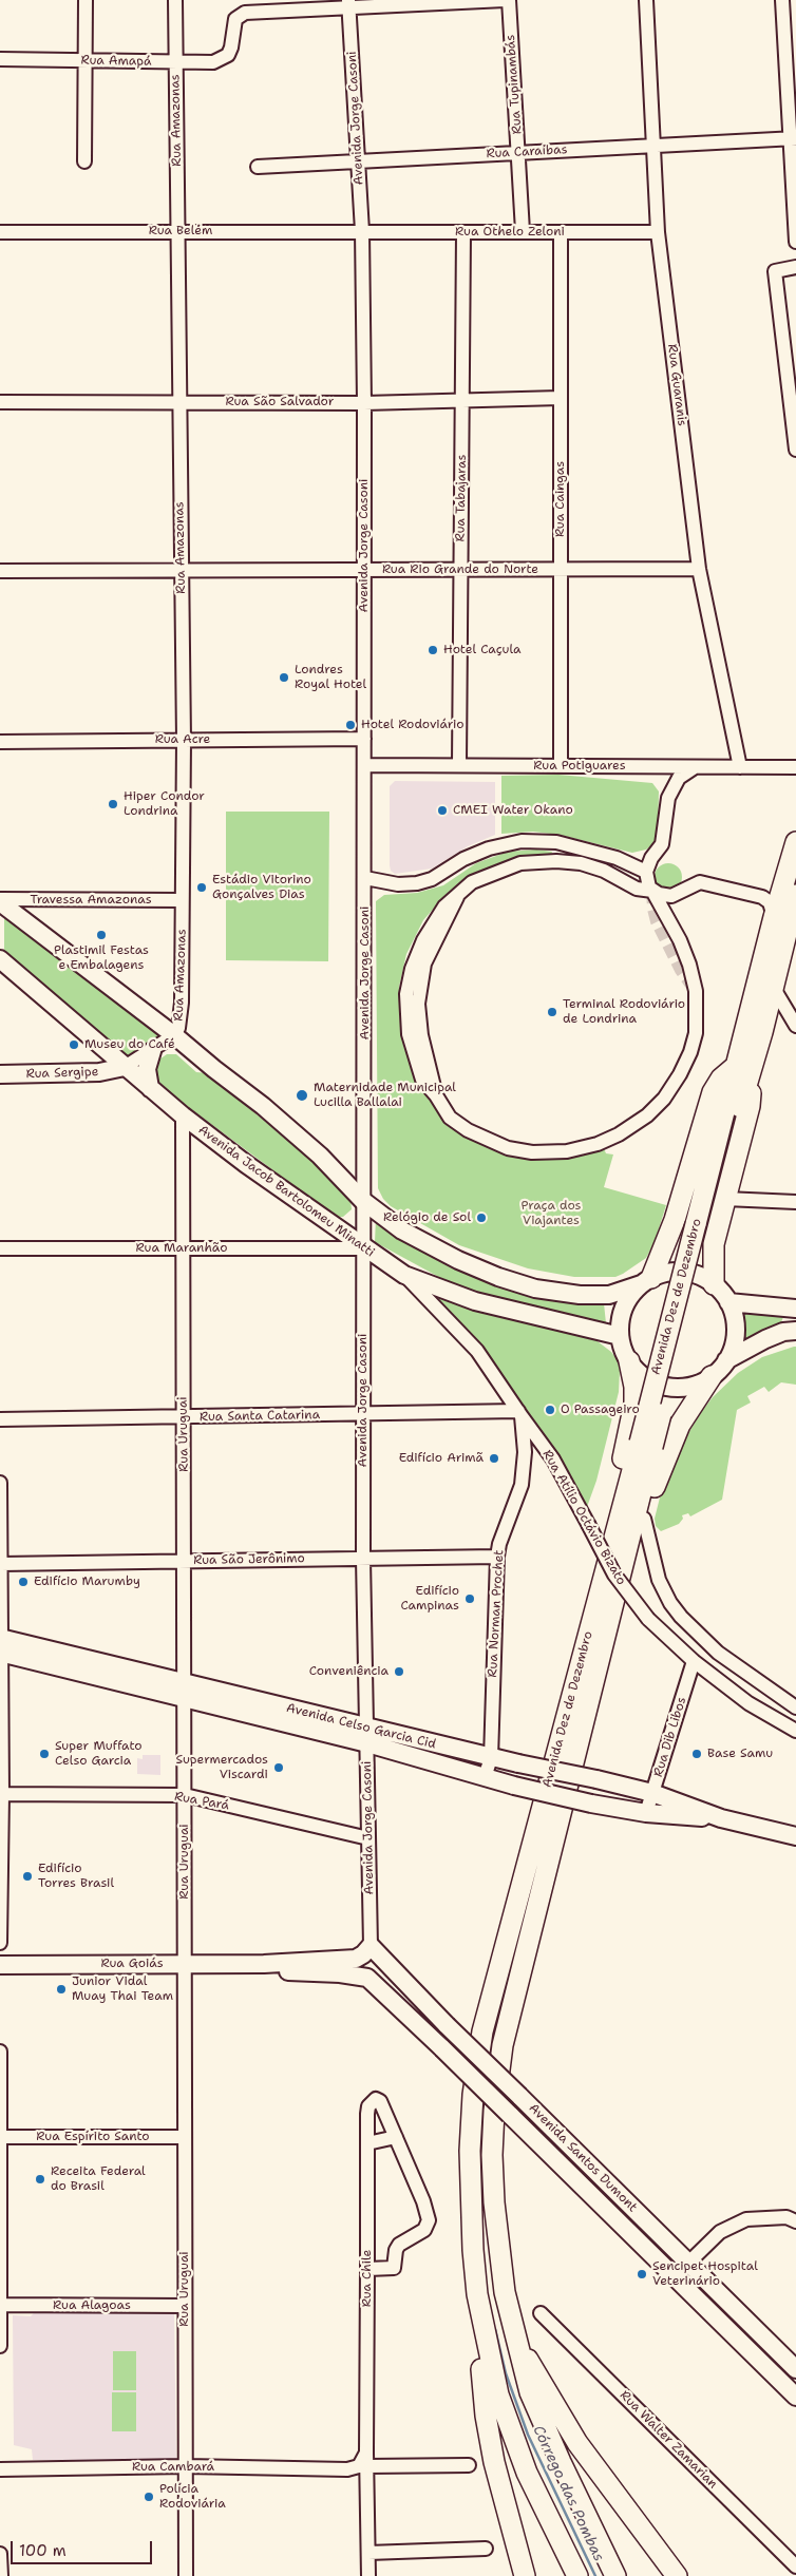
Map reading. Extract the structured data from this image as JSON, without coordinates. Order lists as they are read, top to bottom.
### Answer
{
  "streets": {
    "highway": ["Avenida Dez de Dezembro"],
    "main road": [
      "Rua Sergipe",
      "Avenida Jacob Bartolomeu Minatti",
      "Avenida Celso Garcia Cid",
      "Rua Goiás",
      "Avenida Santos Dumont"
    ],
    "street": [
      "Rua Amapá",
      "Rua Tupinambás",
      "Avenida Jorge Casoni",
      "Rua Amazonas",
      "Rua Caraíbas",
      "Rua Belém",
      "Rua Othelo Zeloni",
      "Rua Guaranis",
      "Rua São Salvador",
      "Rua Tabajaras",
      "Rua Caingas",
      "Rua Rio Grande do Norte",
      "Rua Acre",
      "Rua Potiguares",
      "Travessa Amazonas",
      "Rua Maranhão",
      "Rua Santa Catarina",
      "Rua Uruguai",
      "Rua Atílio Octávio Bizato",
      "Rua São Jerônimo",
      "Rua Norman Prochet",
      "Rua Dib Libos",
      "Rua Pará",
      "Rua Espírito Santo",
      "Rua Chile",
      "Rua Alagoas",
      "Rua Walter Zamarian",
      "Rua Cambará"
    ]
  },
  "crossings": [
    ["Rua Amapá", "Avenida Jorge Casoni"],
    ["Rua Amapá", "Rua Amazonas"],
    ["Rua Tupinambás", "Rua Caraíbas"],
    ["Rua Tupinambás", "Rua Othelo Zeloni"],
    ["Avenida Jorge Casoni", "Rua Caraíbas"],
    ["Avenida Jorge Casoni", "Rua Belém"],
    ["Avenida Jorge Casoni", "Rua Othelo Zeloni"],
    ["Avenida Jorge Casoni", "Rua São Salvador"],
    ["Avenida Jorge Casoni", "Rua Rio Grande do Norte"],
    ["Avenida Jorge Casoni", "Rua Acre"],
    ["Avenida Jorge Casoni", "Rua Potiguares"],
    ["Avenida Jorge Casoni", "Avenida Jacob Bartolomeu Minatti"],
    ["Avenida Jorge Casoni", "Rua Maranhão"],
    ["Avenida Jorge Casoni", "Rua Santa Catarina"],
    ["Avenida Jorge Casoni", "Rua São Jerônimo"],
    ["Avenida Jorge Casoni", "Avenida Celso Garcia Cid"],
    ["Avenida Jorge Casoni", "Rua Pará"],
    ["Avenida Jorge Casoni", "Rua Goiás"],
    ["Avenida Jorge Casoni", "Avenida Santos Dumont"],
    ["Rua Amazonas", "Rua Belém"],
    ["Rua Amazonas", "Rua São Salvador"],
    ["Rua Amazonas", "Rua Rio Grande do Norte"],
    ["Rua Amazonas", "Rua Acre"],
    ["Rua Amazonas", "Travessa Amazonas"],
    ["Rua Amazonas", "Rua Sergipe"],
    ["Rua Amazonas", "Avenida Jacob Bartolomeu Minatti"],
    ["Rua Caraíbas", "Rua Guaranis"],
    ["Rua Belém", "Rua Othelo Zeloni"],
    ["Rua Othelo Zeloni", "Rua Guaranis"],
    ["Rua Othelo Zeloni", "Rua Tabajaras"],
    ["Rua Othelo Zeloni", "Rua Caingas"],
    ["Rua Guaranis", "Rua Rio Grande do Norte"],
    ["Rua Guaranis", "Rua Potiguares"],
    ["Rua São Salvador", "Rua Tabajaras"],
    ["Rua São Salvador", "Rua Caingas"],
    ["Rua Tabajaras", "Rua Rio Grande do Norte"],
    ["Rua Tabajaras", "Rua Potiguares"],
    ["Rua Caingas", "Rua Rio Grande do Norte"],
    ["Rua Caingas", "Rua Potiguares"],
    ["Rua Sergipe", "Avenida Jacob Bartolomeu Minatti"],
    ["Avenida Jacob Bartolomeu Minatti", "Rua Maranhão"],
    ["Avenida Jacob Bartolomeu Minatti", "Rua Uruguai"],
    ["Avenida Jacob Bartolomeu Minatti", "Rua Norman Prochet"],
    ["Rua Maranhão", "Rua Uruguai"],
    ["Rua Santa Catarina", "Rua Uruguai"],
    ["Rua Santa Catarina", "Rua Atílio Octávio Bizato"],
    ["Rua Santa Catarina", "Rua Norman Prochet"],
    ["Rua Uruguai", "Rua São Jerônimo"],
    ["Rua Uruguai", "Avenida Celso Garcia Cid"],
    ["Rua Uruguai", "Rua Pará"],
    ["Rua Uruguai", "Rua Goiás"],
    ["Rua Uruguai", "Rua Espírito Santo"],
    ["Rua Uruguai", "Rua Alagoas"],
    ["Rua Uruguai", "Rua Cambará"],
    ["Rua Atílio Octávio Bizato", "Rua Norman Prochet"],
    ["Rua Atílio Octávio Bizato", "Rua Dib Libos"],
    ["Rua São Jerônimo", "Rua Norman Prochet"],
    ["Rua Norman Prochet", "Avenida Celso Garcia Cid"],
    ["Avenida Celso Garcia Cid", "Rua Dib Libos"],
    ["Rua Goiás", "Avenida Santos Dumont"]
  ],
  "water": ["Córrego das Pombas"],
  "parks": ["Praça dos Viajantes"],
  "places": [
    "Hotel Caçula",
    "Londres Royal Hotel",
    "Hotel Rodoviário",
    "Hiper Condor Londrina",
    "CMEI Water Okano",
    "Estádio Vitorino Gonçalves Dias",
    "Plastimil Festas e Embalagens",
    "Terminal Rodoviário de Londrina",
    "Museu do Café",
    "Maternidade Municipal Lucilla Ballalai",
    "Relógio de Sol",
    "O Passageiro",
    "Edifício Arimã",
    "Edifício Marumby",
    "Edifício Campinas",
    "Conveniência",
    "Super Muffato Celso Garcia",
    "Base Samu",
    "Supermercados Viscardi",
    "Edifício Torres Brasil",
    "Junior Vidal Muay Thai Team",
    "Receita Federal do Brasil",
    "Sencipet Hospital Veterinário",
    "Polícia Rodoviária"
  ],
  "scale_bar": "100 m"
}
